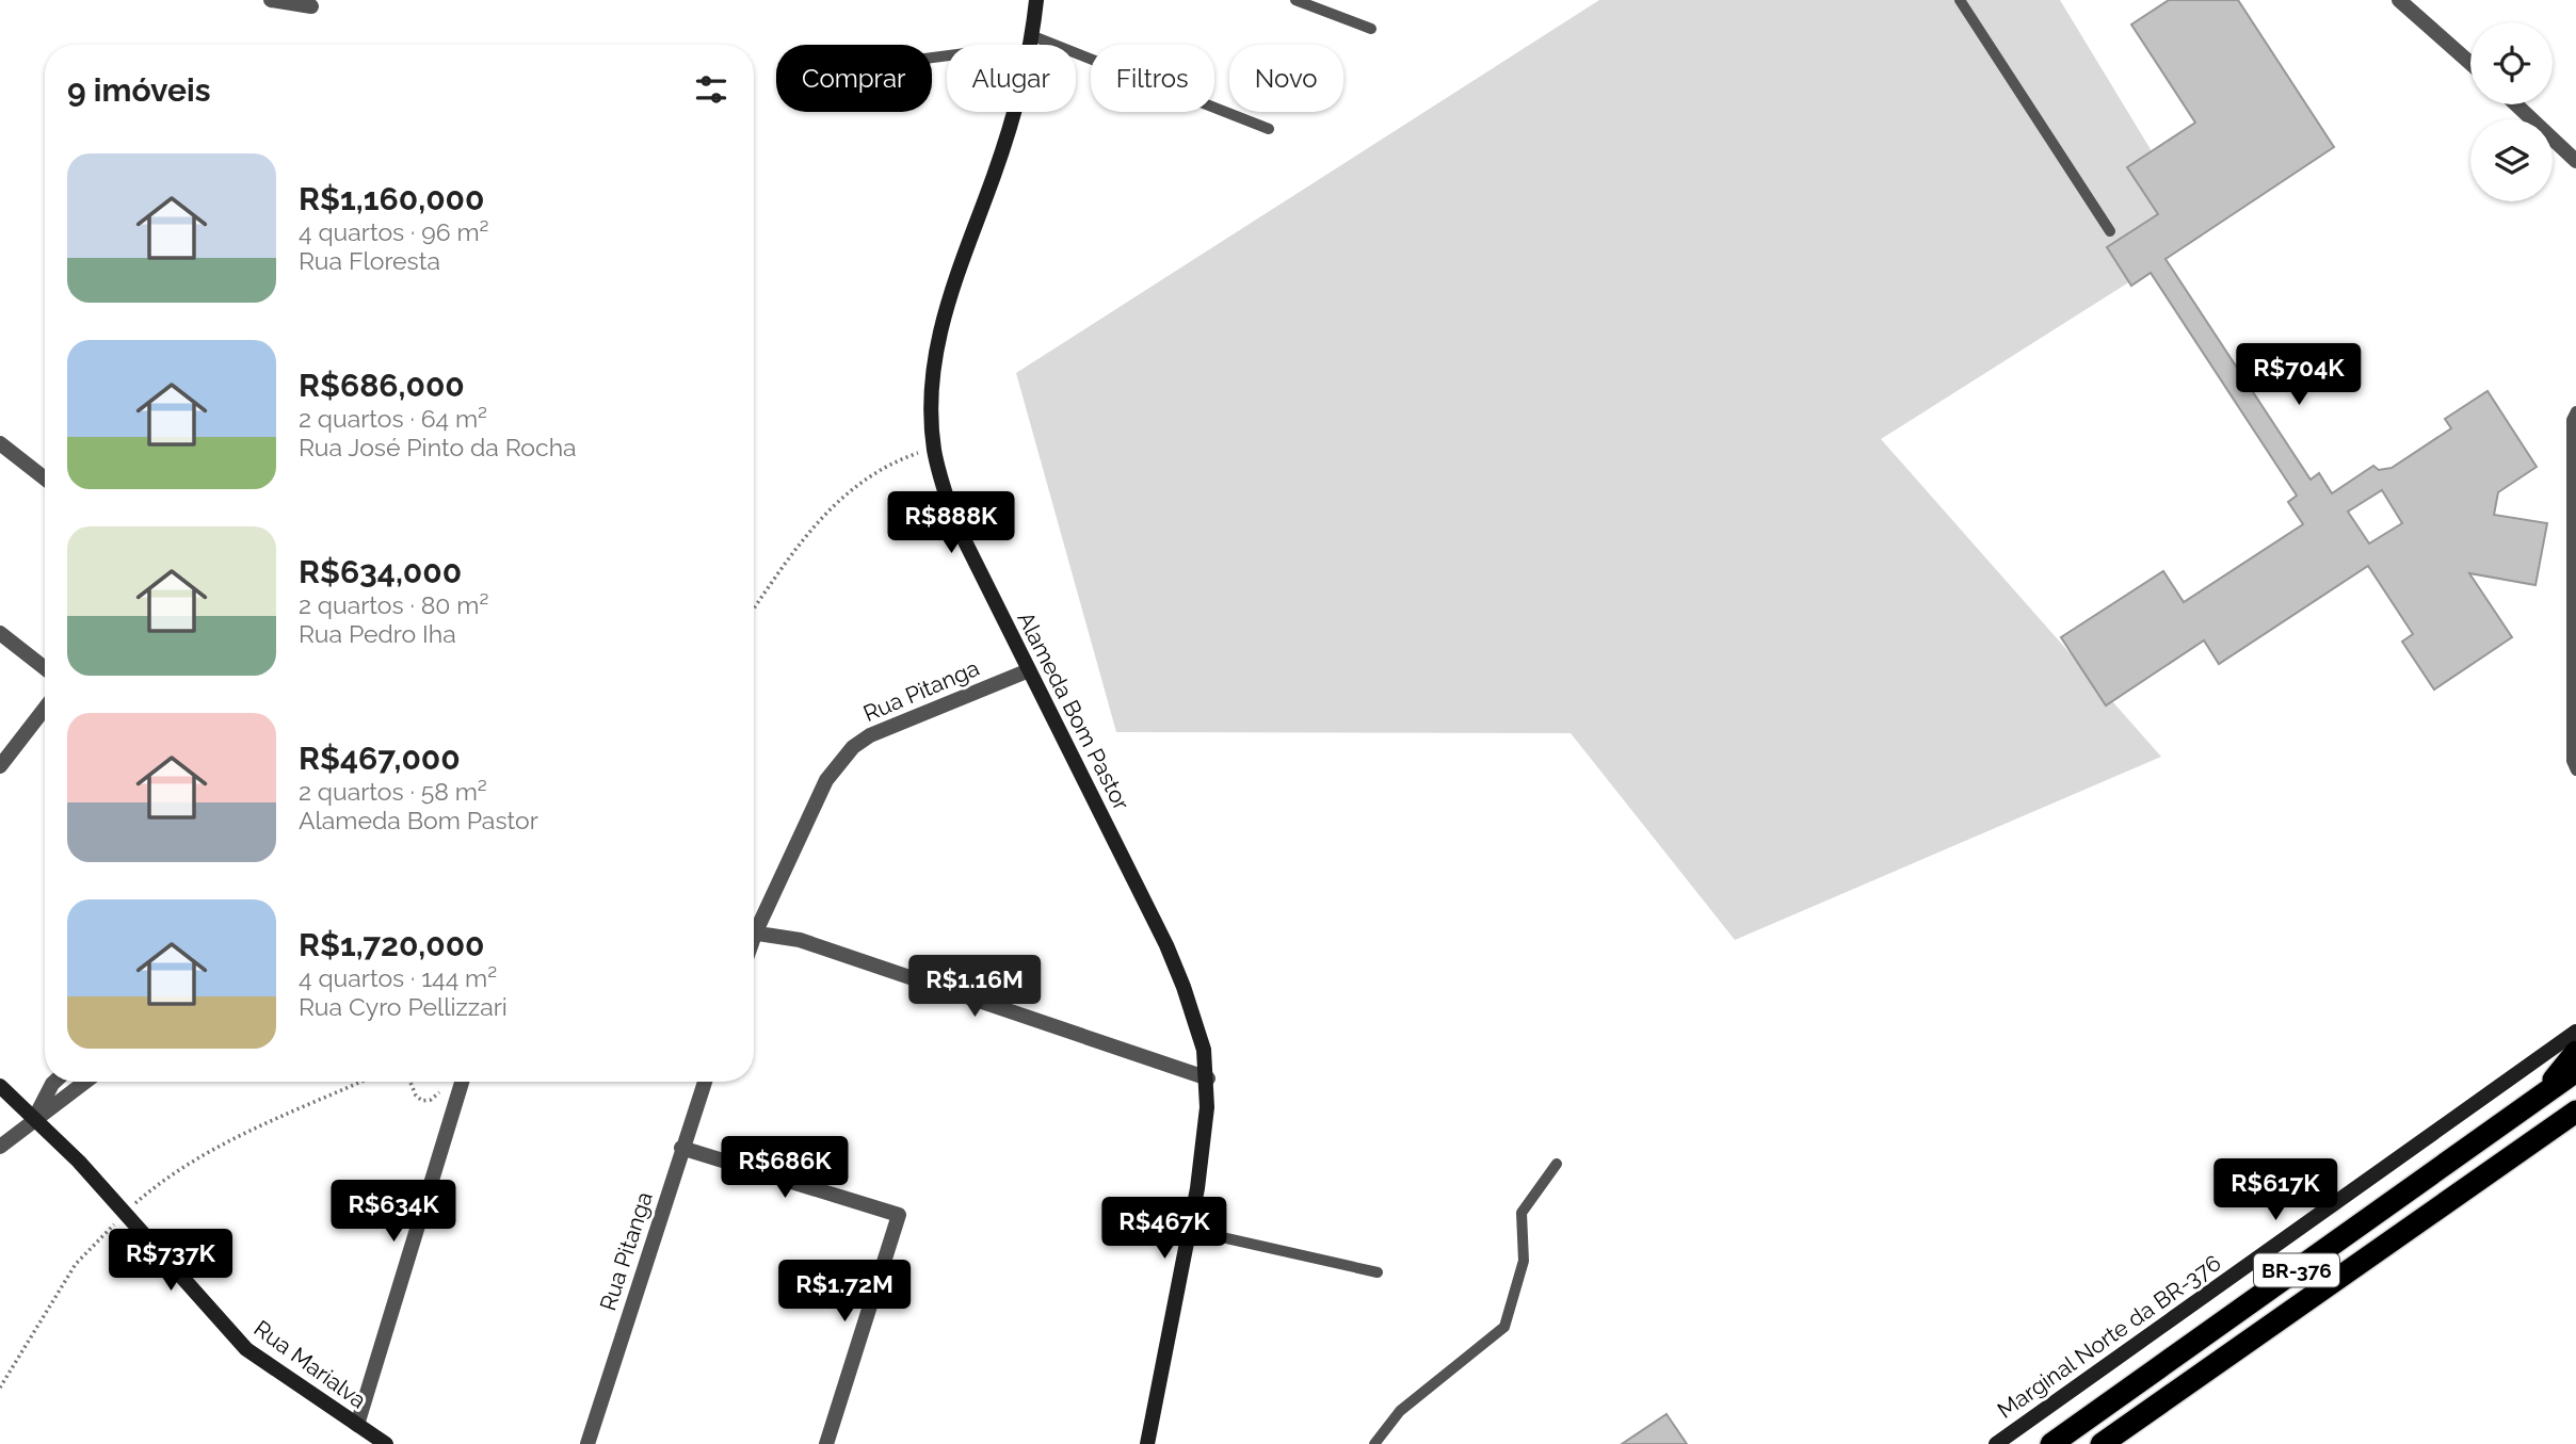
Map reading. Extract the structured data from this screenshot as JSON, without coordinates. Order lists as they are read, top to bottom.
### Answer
{
  "streets": {
    "highway": ["BR-376"],
    "main road": ["Alameda Bom Pastor", "Marginal Norte da BR-376", "Rua Marialva"],
    "street": ["Rua Pitanga"]
  },
  "crossings": [
    ["Rua Pitanga", "Alameda Bom Pastor"]
  ],
  "page": {
    "chip": [
      "Comprar",
      "Alugar",
      "Filtros",
      "Novo"
    ],
    "heading": "9 imóveis",
    "list": [
      {
        "name": "R$1,160,000",
        "note": "4 quartos · 96 m² · Rua Floresta"
      },
      {
        "name": "R$686,000",
        "note": "2 quartos · 64 m² · Rua José Pinto da Rocha"
      },
      {
        "name": "R$634,000",
        "note": "2 quartos · 80 m² · Rua Pedro Iha"
      },
      {
        "name": "R$467,000",
        "note": "2 quartos · 58 m² · Alameda Bom Pastor"
      },
      {
        "name": "R$1,720,000",
        "note": "4 quartos · 144 m² · Rua Cyro Pellizzari"
      }
    ],
    "price": [
      "R$704K",
      "R$888K",
      "R$1.16M",
      "R$686K",
      "R$617K",
      "R$634K",
      "R$467K",
      "R$737K",
      "R$1.72M"
    ]
  }
}
